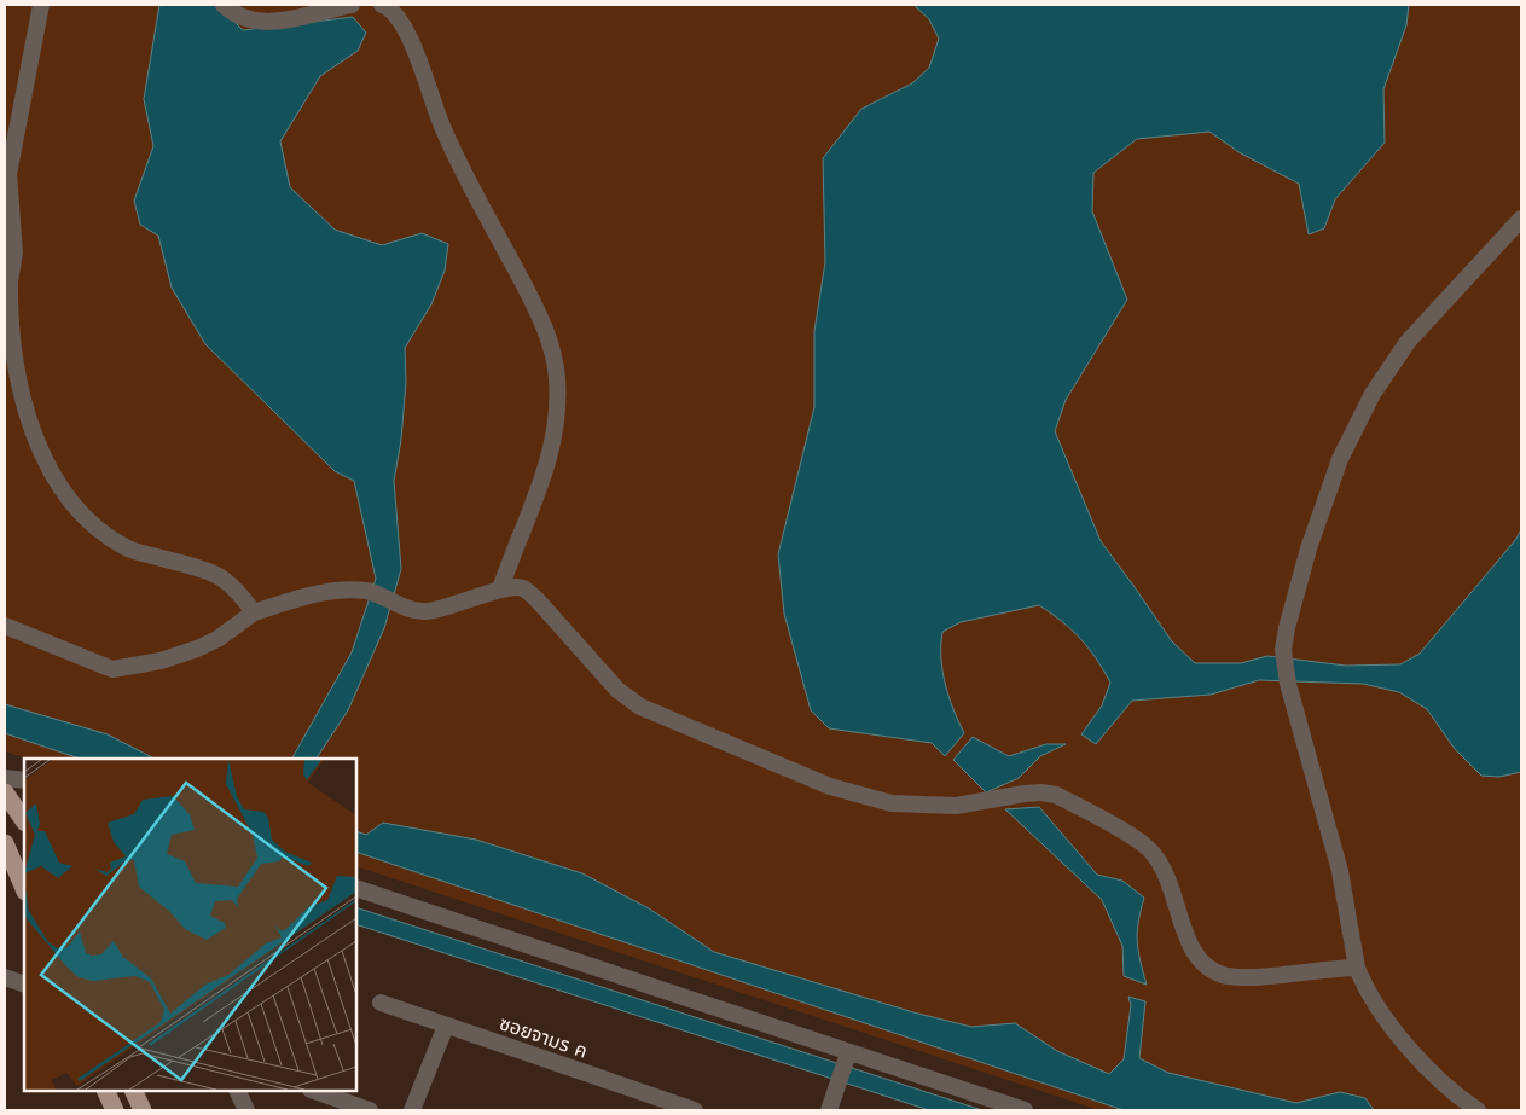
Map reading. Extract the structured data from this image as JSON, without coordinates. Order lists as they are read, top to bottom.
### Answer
{
  "streets": {
    "street": ["ซอยจามร ค"]
  }
}
